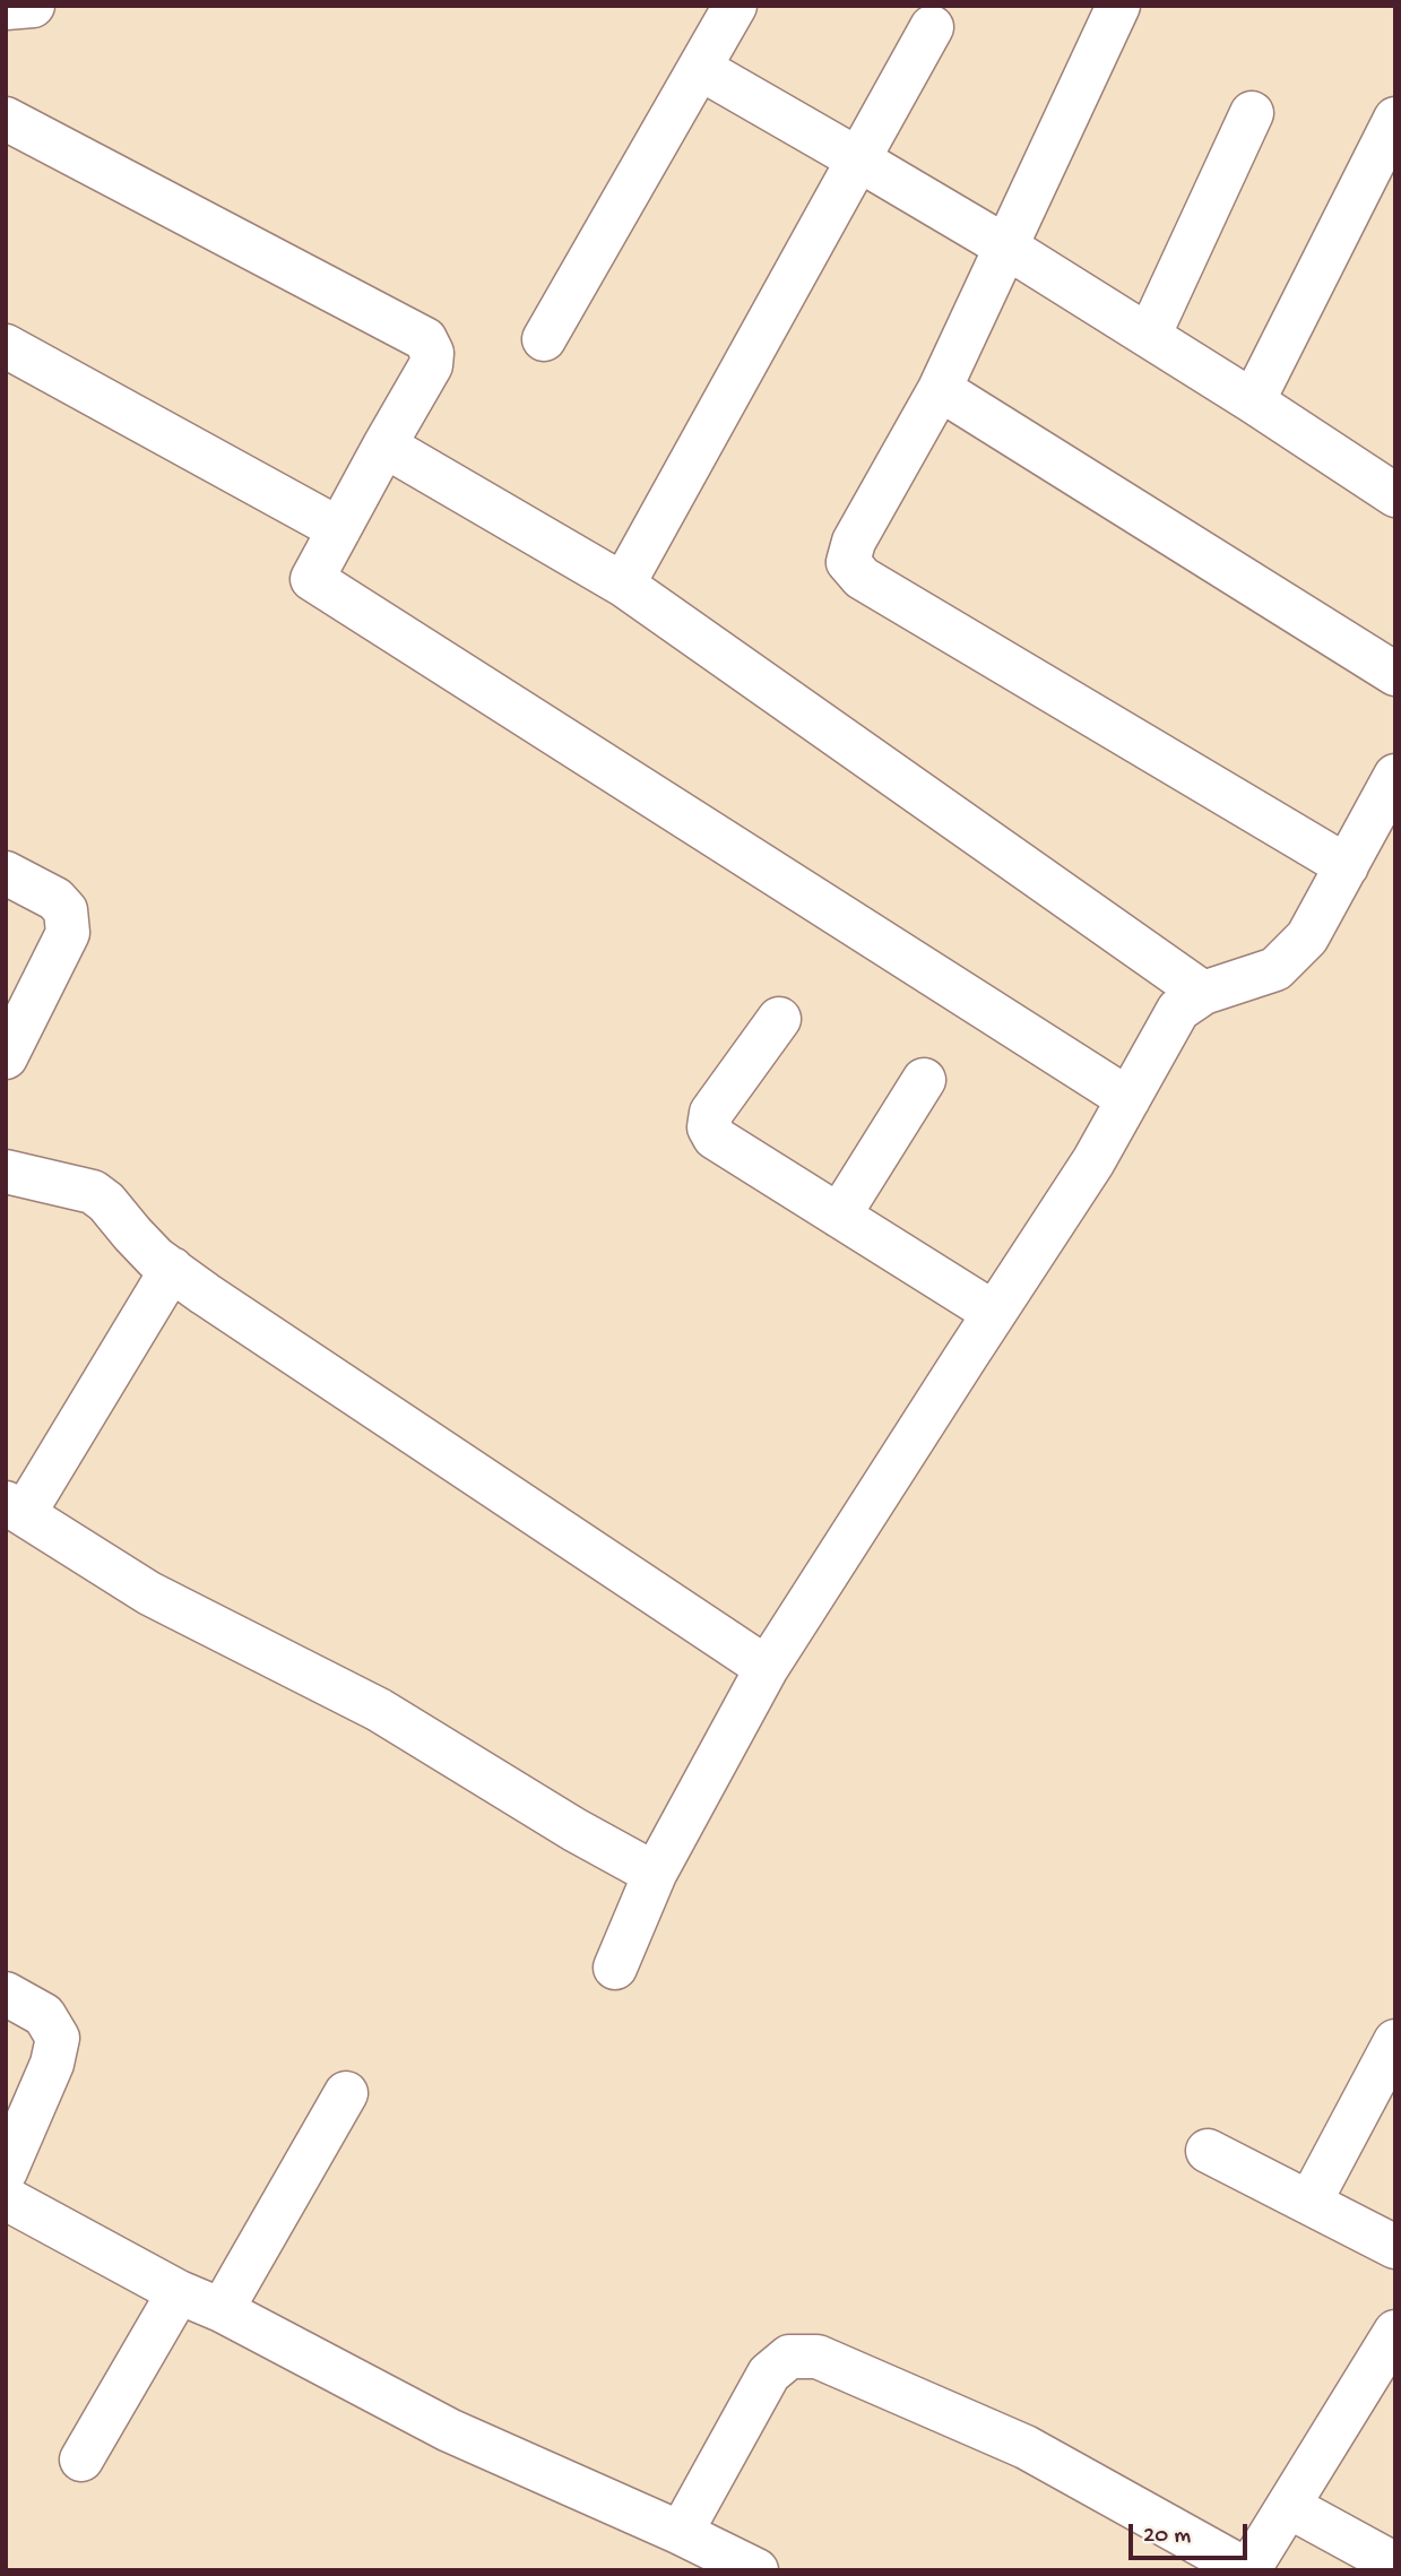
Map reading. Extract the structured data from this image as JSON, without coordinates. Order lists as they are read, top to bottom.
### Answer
{
  "scale_bar": "20 m"
}
